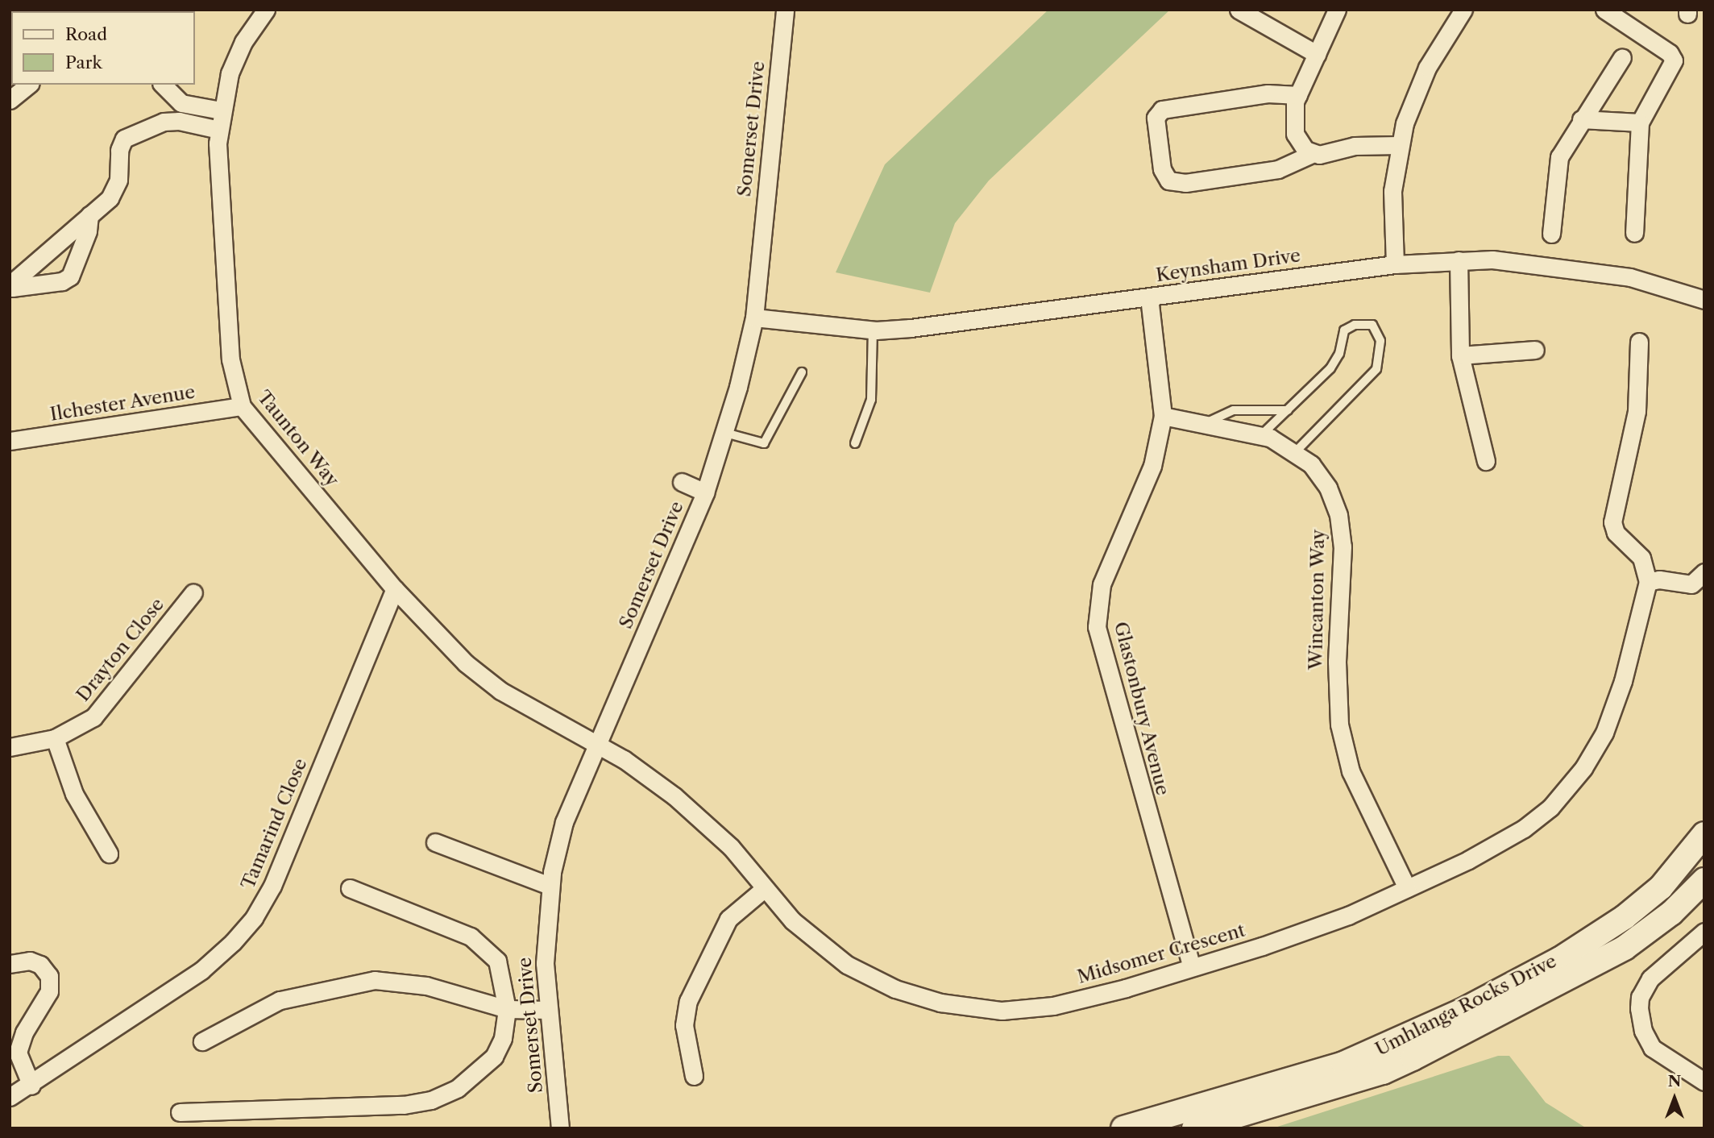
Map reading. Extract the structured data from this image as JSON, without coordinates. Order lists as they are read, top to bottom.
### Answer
{
  "streets": {
    "main road": ["Umhlanga Rocks Drive"],
    "street": [
      "Somerset Drive",
      "Keynsham Drive",
      "Ilchester Avenue",
      "Taunton Way",
      "Wincanton Way",
      "Drayton Close",
      "Glastonbury Avenue",
      "Tamarind Close",
      "Midsomer Crescent"
    ]
  },
  "crossings": [
    ["Somerset Drive", "Keynsham Drive"],
    ["Somerset Drive", "Taunton Way"],
    ["Somerset Drive", "Midsomer Crescent"],
    ["Keynsham Drive", "Glastonbury Avenue"],
    ["Ilchester Avenue", "Taunton Way"],
    ["Taunton Way", "Tamarind Close"],
    ["Taunton Way", "Midsomer Crescent"],
    ["Wincanton Way", "Glastonbury Avenue"],
    ["Wincanton Way", "Midsomer Crescent"],
    ["Glastonbury Avenue", "Midsomer Crescent"]
  ],
  "legend": ["Road", "Park"],
  "north": "top"
}
